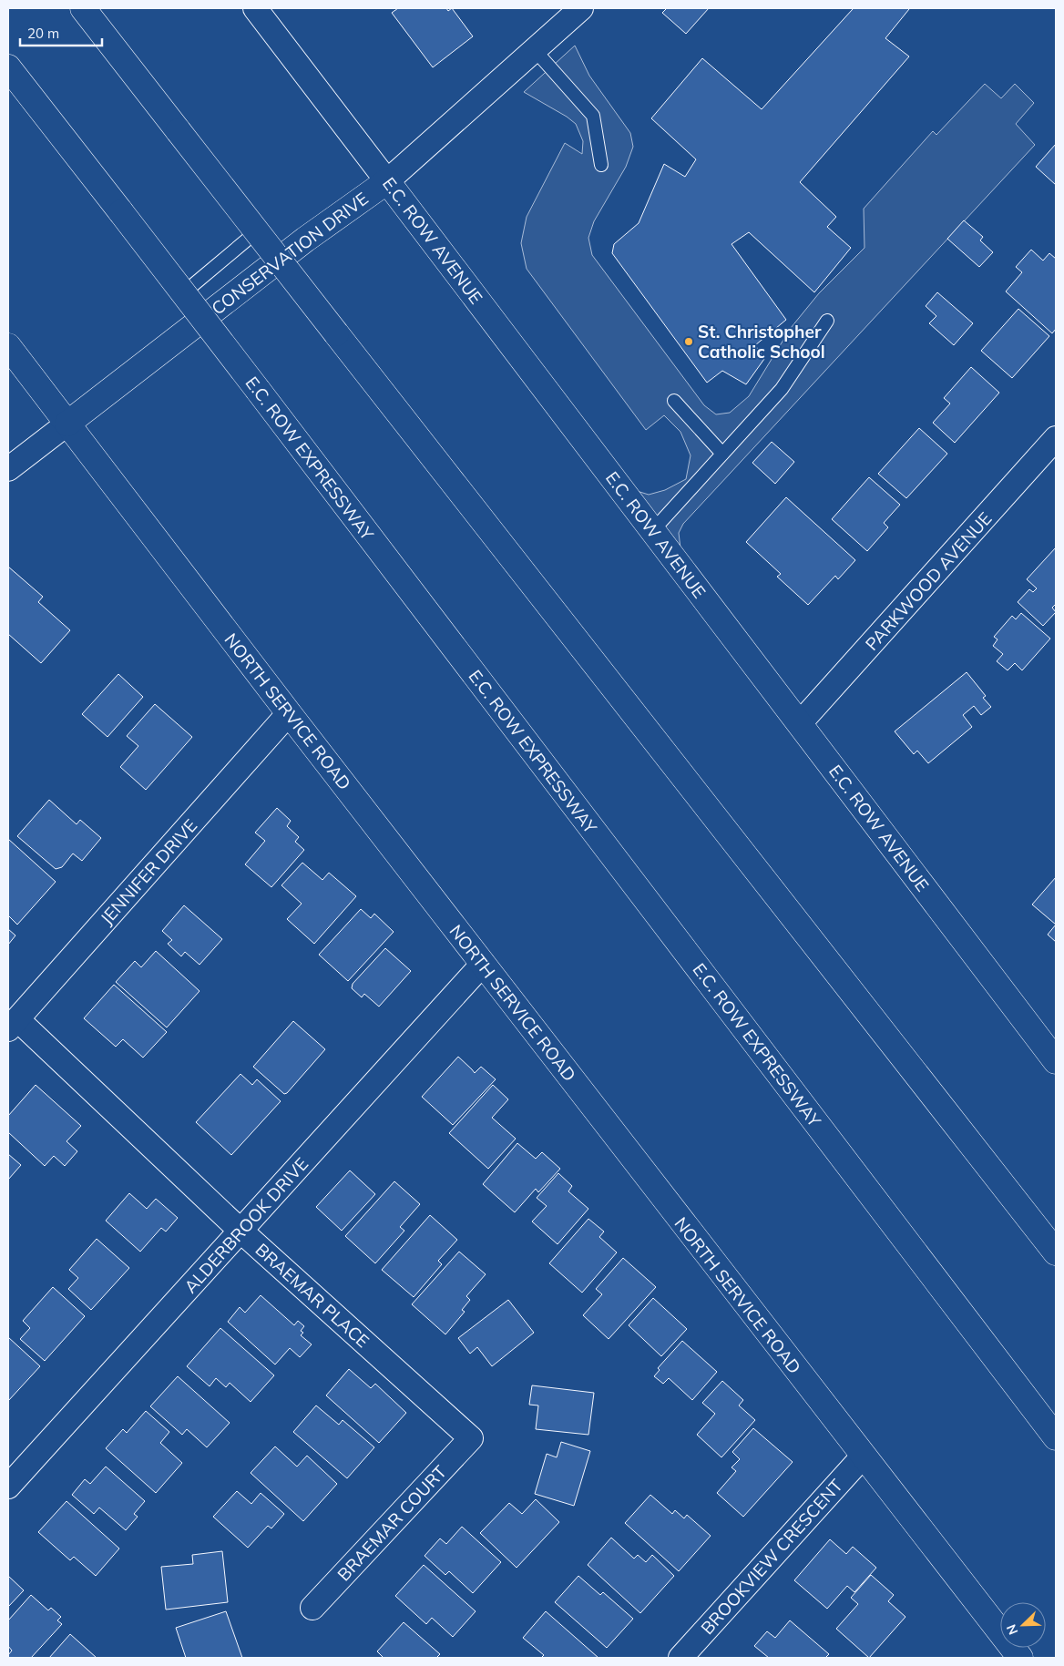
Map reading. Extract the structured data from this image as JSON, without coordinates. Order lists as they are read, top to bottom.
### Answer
{
  "streets": {
    "main road": [
      "E.C. ROW AVENUE",
      "CONSERVATION DRIVE",
      "E.C. ROW EXPRESSWAY",
      "NORTH SERVICE ROAD"
    ],
    "street": [
      "PARKWOOD AVENUE",
      "JENNIFER DRIVE",
      "ALDERBROOK DRIVE",
      "BRAEMAR PLACE",
      "BRAEMAR COURT",
      "BROOKVIEW CRESCENT"
    ]
  },
  "crossings": [
    ["E.C. ROW AVENUE", "CONSERVATION DRIVE"],
    ["E.C. ROW AVENUE", "PARKWOOD AVENUE"],
    ["CONSERVATION DRIVE", "NORTH SERVICE ROAD"],
    ["NORTH SERVICE ROAD", "JENNIFER DRIVE"],
    ["NORTH SERVICE ROAD", "ALDERBROOK DRIVE"],
    ["NORTH SERVICE ROAD", "BROOKVIEW CRESCENT"],
    ["JENNIFER DRIVE", "BRAEMAR PLACE"],
    ["ALDERBROOK DRIVE", "BRAEMAR PLACE"],
    ["BRAEMAR PLACE", "BRAEMAR COURT"]
  ],
  "places": ["St. Christopher Catholic School"],
  "scale_bar": "20 m",
  "north": "bottom left"
}
